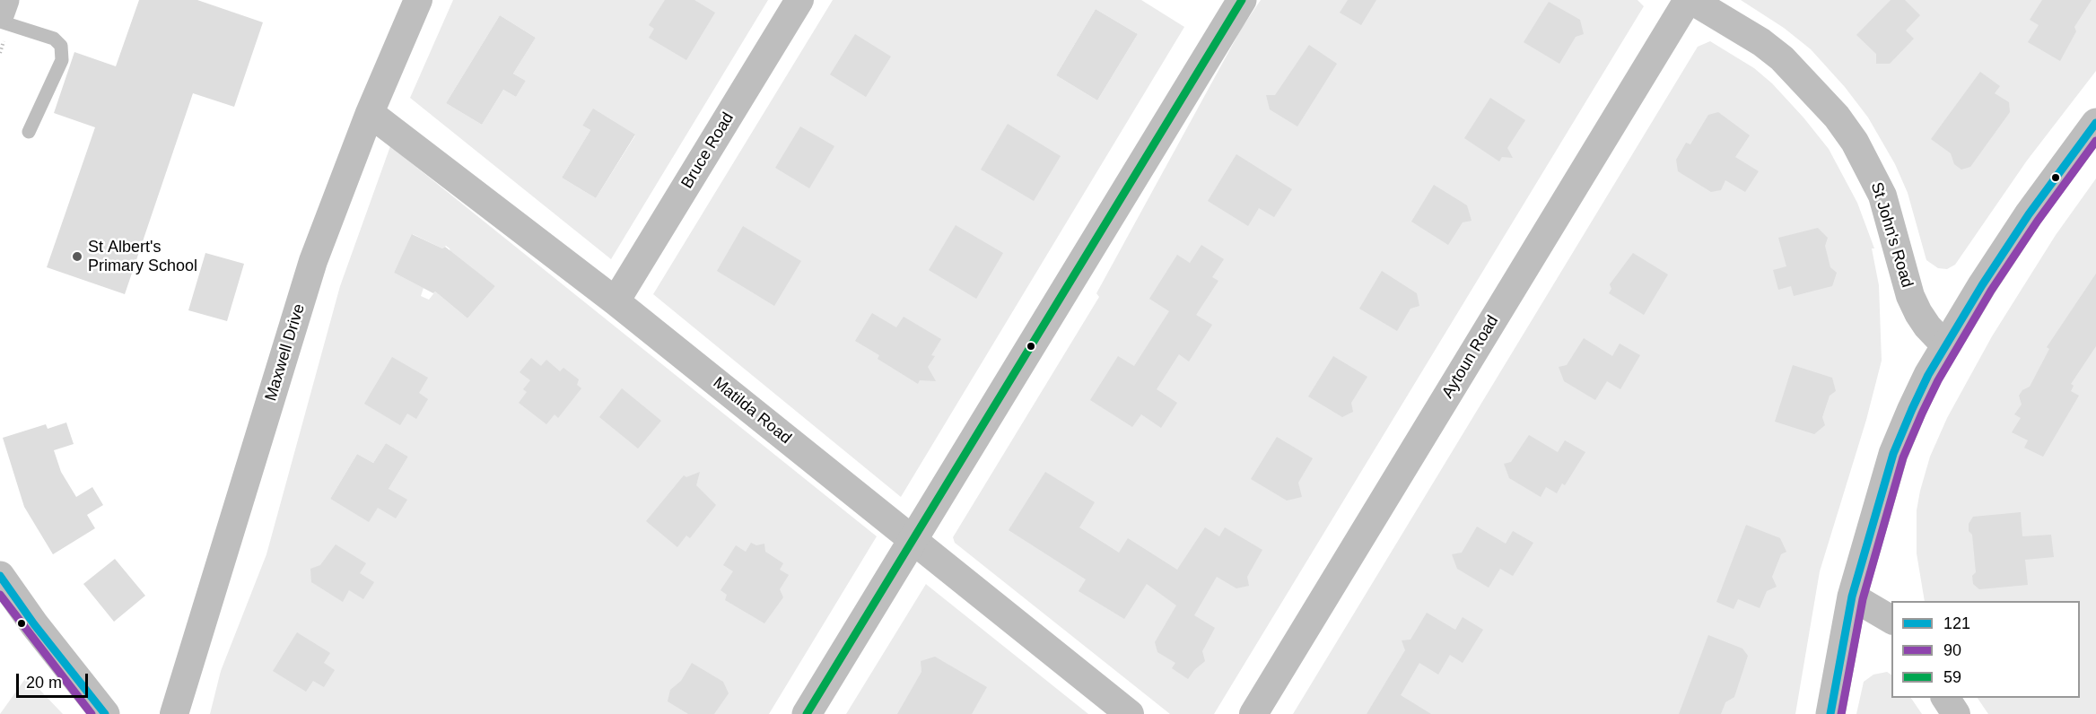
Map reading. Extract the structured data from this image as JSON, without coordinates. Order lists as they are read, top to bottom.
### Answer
{
  "streets": {
    "street": [
      "Bruce Road",
      "St John's Road",
      "Maxwell Drive",
      "Aytoun Road",
      "Matilda Road"
    ]
  },
  "crossings": [
    ["Bruce Road", "Matilda Road"],
    ["Maxwell Drive", "Matilda Road"]
  ],
  "places": ["St Albert's Primary School"],
  "lines": ["transit line 59", "transit line 121", "transit line 90"],
  "legend": ["121", "90", "59"],
  "scale_bar": "20 m"
}
